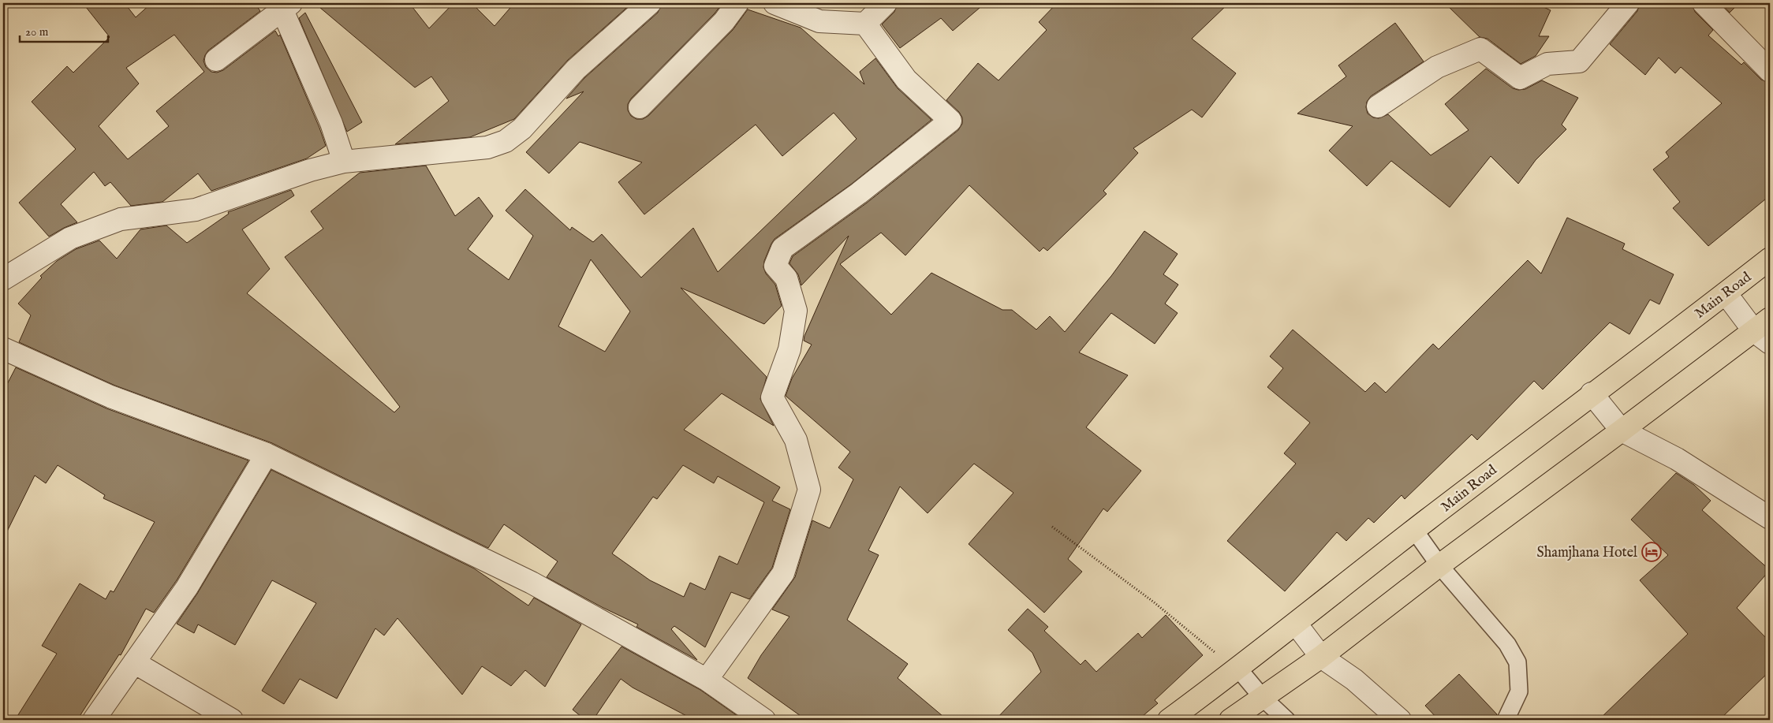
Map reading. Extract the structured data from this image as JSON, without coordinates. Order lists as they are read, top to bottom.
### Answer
{
  "streets": {
    "main road": ["Main Road"]
  },
  "places": {
    "hotel": ["Shamjhana Hotel"]
  },
  "scale_bar": "20 m"
}
